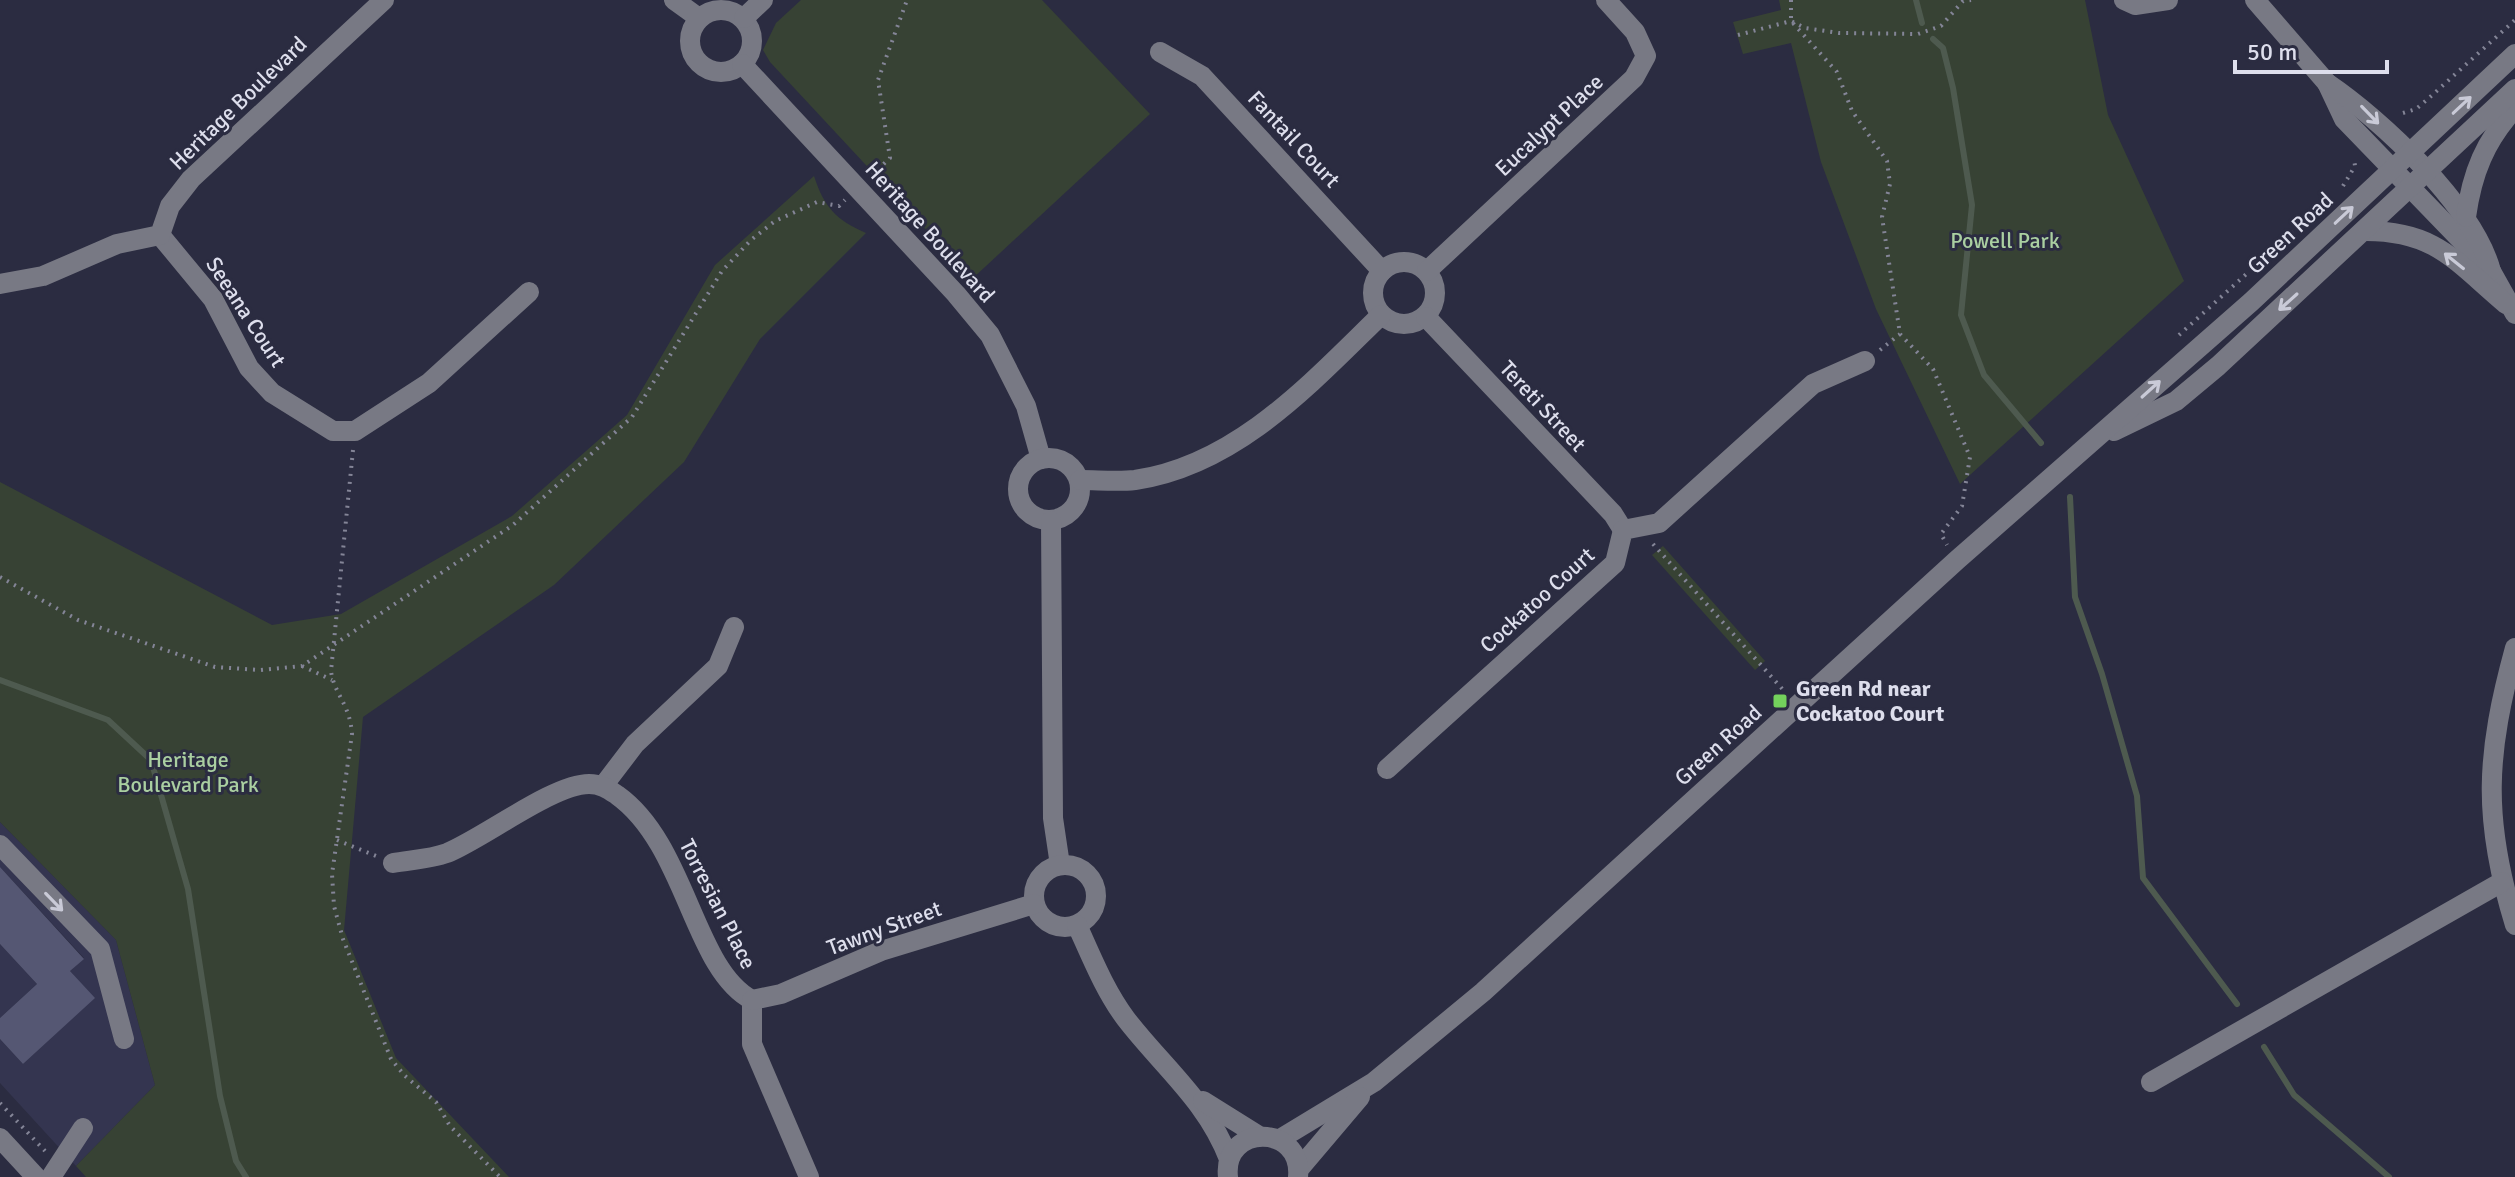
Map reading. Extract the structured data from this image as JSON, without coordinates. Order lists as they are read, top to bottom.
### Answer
{
  "streets": {
    "street": [
      "Heritage Boulevard",
      "Eucalypt Place",
      "Fantail Court",
      "Green Road",
      "Seeana Court",
      "Tereti Street",
      "Cockatoo Court",
      "Torresian Place",
      "Tawny Street"
    ]
  },
  "crossings": [
    ["Heritage Boulevard", "Seeana Court"],
    ["Eucalypt Place", "Fantail Court"],
    ["Eucalypt Place", "Tereti Street"],
    ["Fantail Court", "Tereti Street"],
    ["Tereti Street", "Cockatoo Court"],
    ["Torresian Place", "Tawny Street"]
  ],
  "parks": ["Powell Park", "Heritage Boulevard Park"],
  "places": {
    "transit": ["Green Rd near Cockatoo Court"]
  },
  "scale_bar": "50 m"
}
